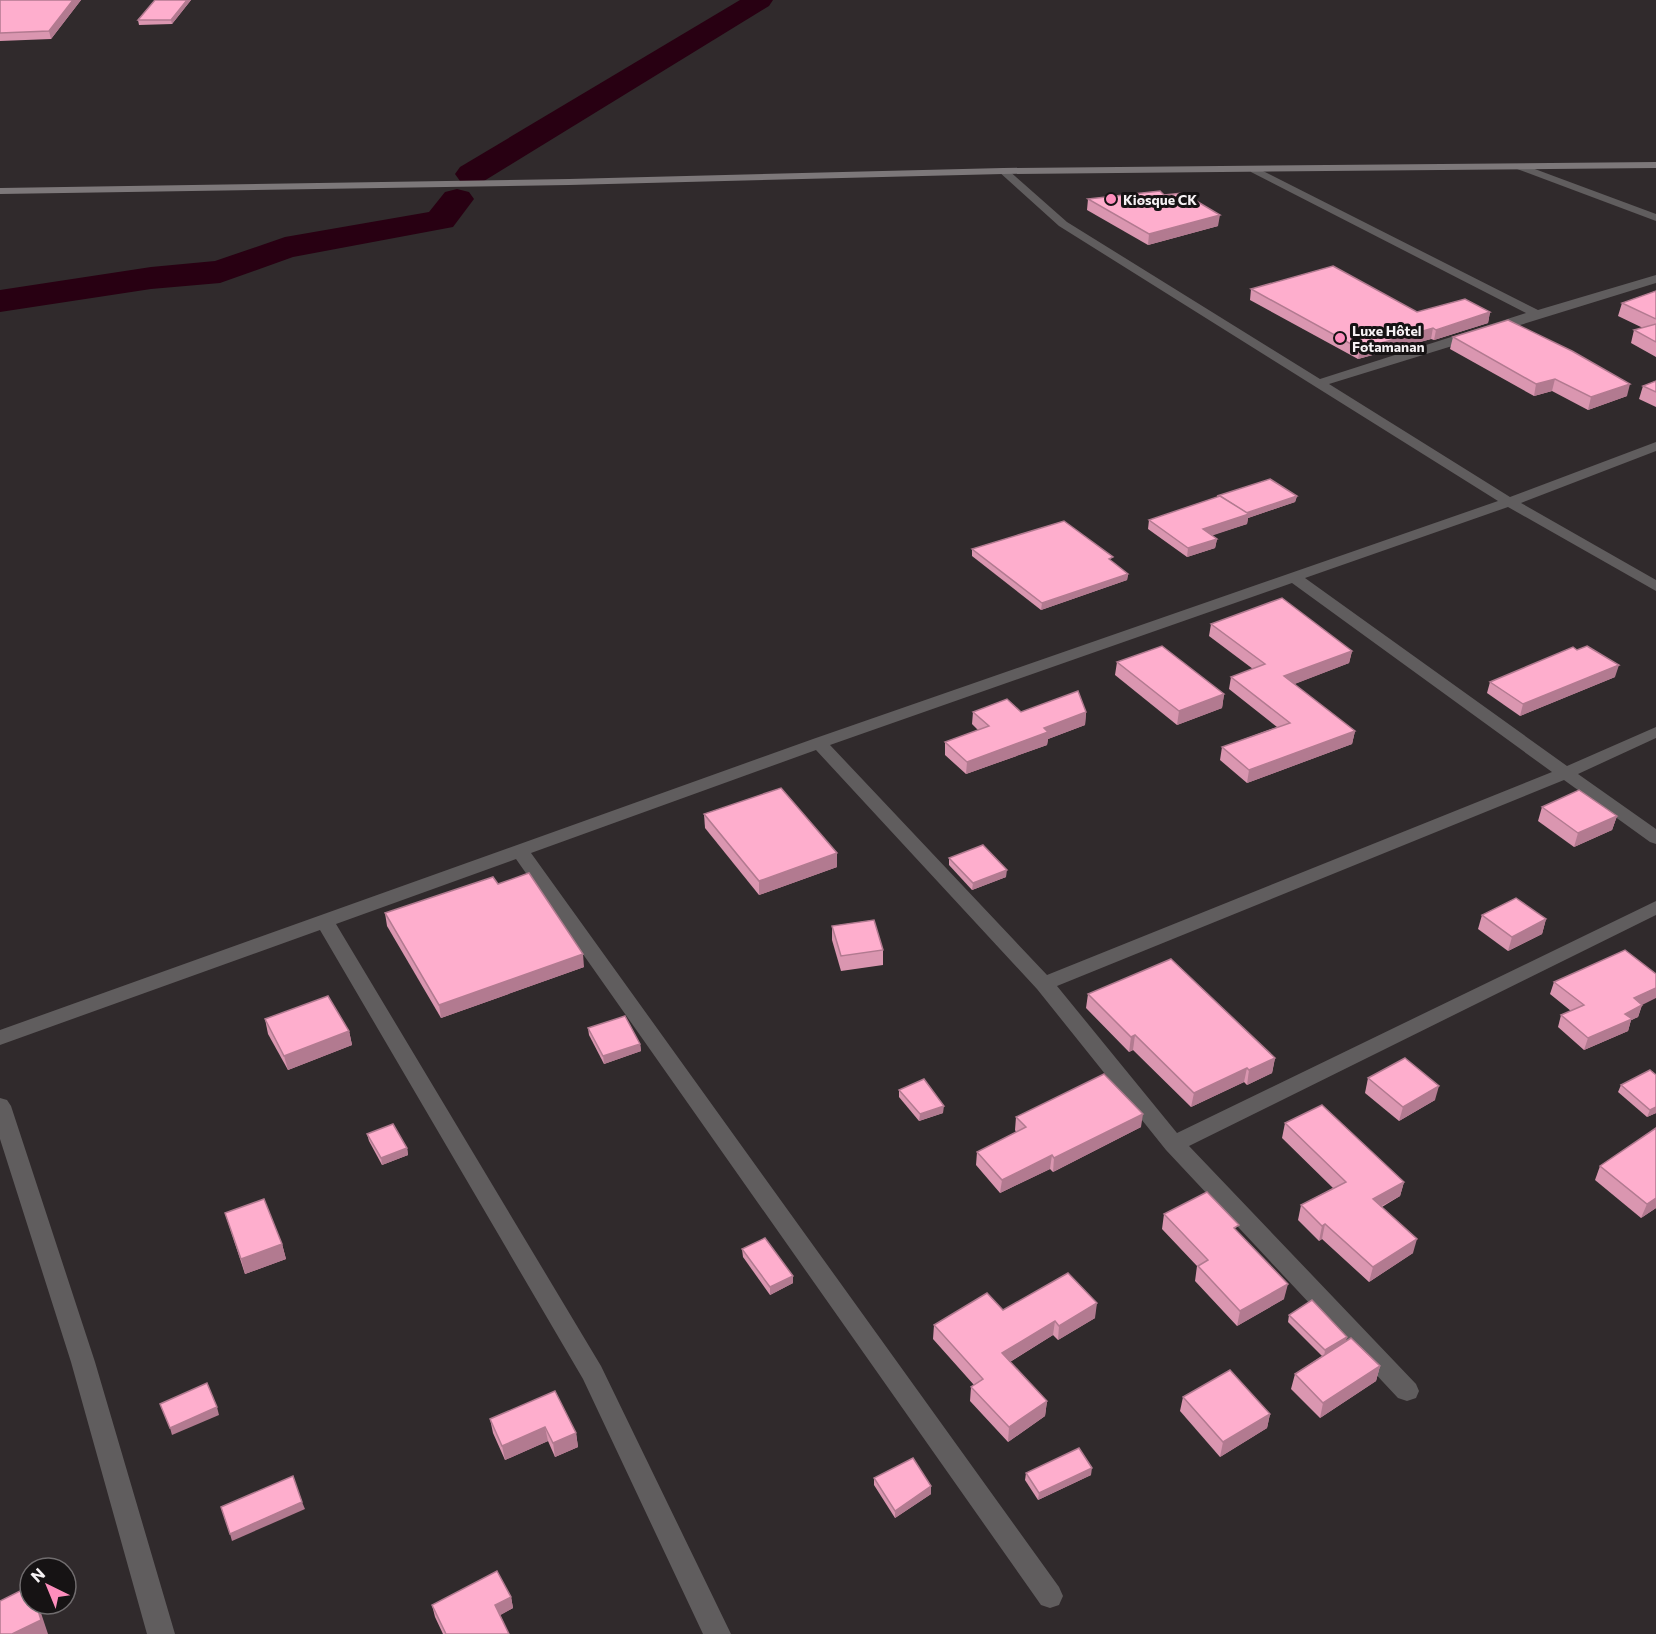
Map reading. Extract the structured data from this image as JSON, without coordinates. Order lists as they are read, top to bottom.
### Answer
{
  "places": ["Kiosque CK", "Luxe Hôtel Fotamanan"],
  "north": "top left"
}
